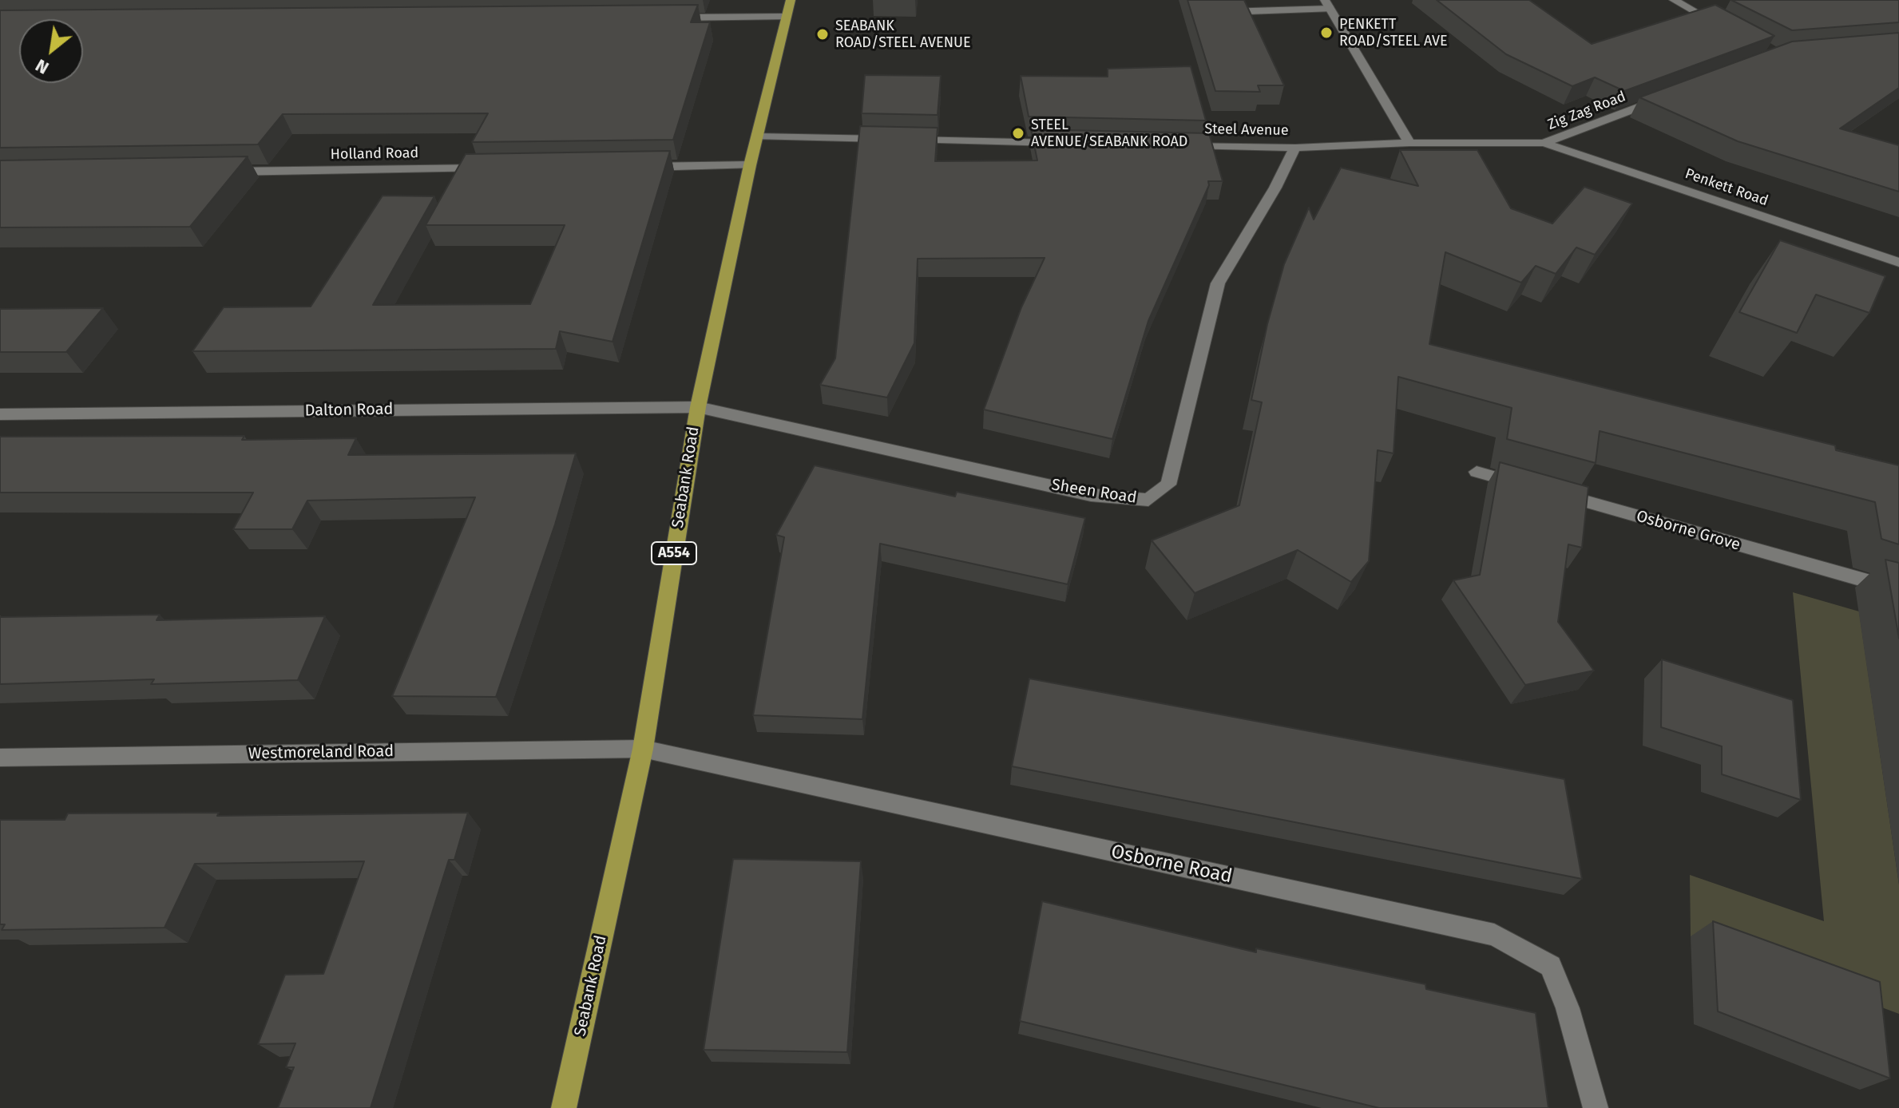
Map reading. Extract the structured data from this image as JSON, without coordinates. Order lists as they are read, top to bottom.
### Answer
{
  "streets": {
    "main road": ["Seabank Road", "A554"],
    "street": [
      "Zig Zag Road",
      "Steel Avenue",
      "Holland Road",
      "Penkett Road",
      "Dalton Road",
      "Sheen Road",
      "Osborne Grove",
      "Westmoreland Road",
      "Osborne Road"
    ]
  },
  "crossings": [
    ["Zig Zag Road", "Steel Avenue"],
    ["Zig Zag Road", "Penkett Road"],
    ["Steel Avenue", "Penkett Road"],
    ["Steel Avenue", "Sheen Road"],
    ["Dalton Road", "Seabank Road"],
    ["Dalton Road", "Sheen Road"],
    ["Seabank Road", "Sheen Road"],
    ["Seabank Road", "Westmoreland Road"],
    ["Seabank Road", "Osborne Road"],
    ["Westmoreland Road", "Osborne Road"]
  ],
  "places": ["PENKETT ROAD/STEEL AVE", "SEABANK ROAD/STEEL AVENUE", "STEEL AVENUE/SEABANK ROAD"],
  "north": "bottom left"
}
